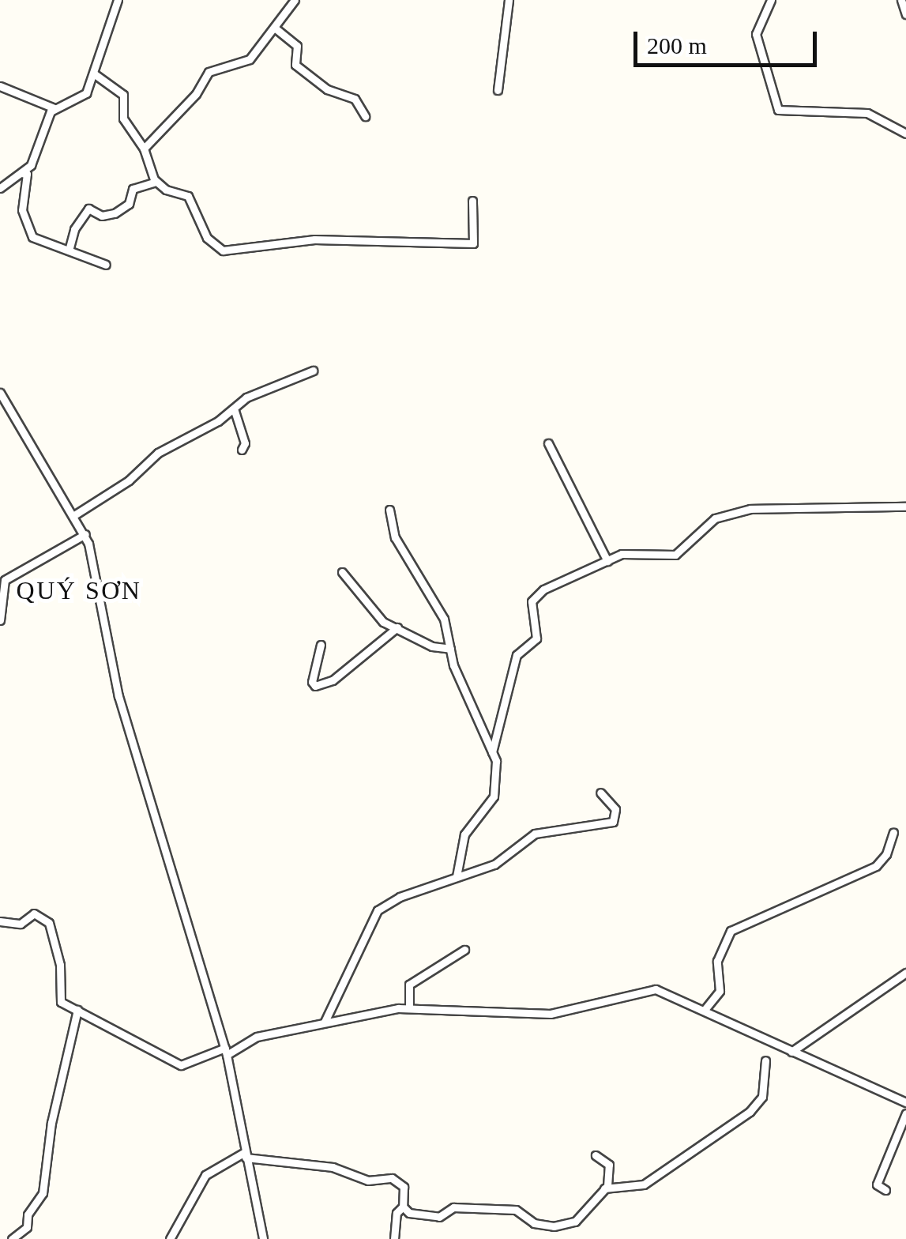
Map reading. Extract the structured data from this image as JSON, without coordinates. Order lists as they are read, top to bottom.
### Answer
{
  "districts": ["QUÝ SƠN"],
  "scale_bar": "200 m"
}
